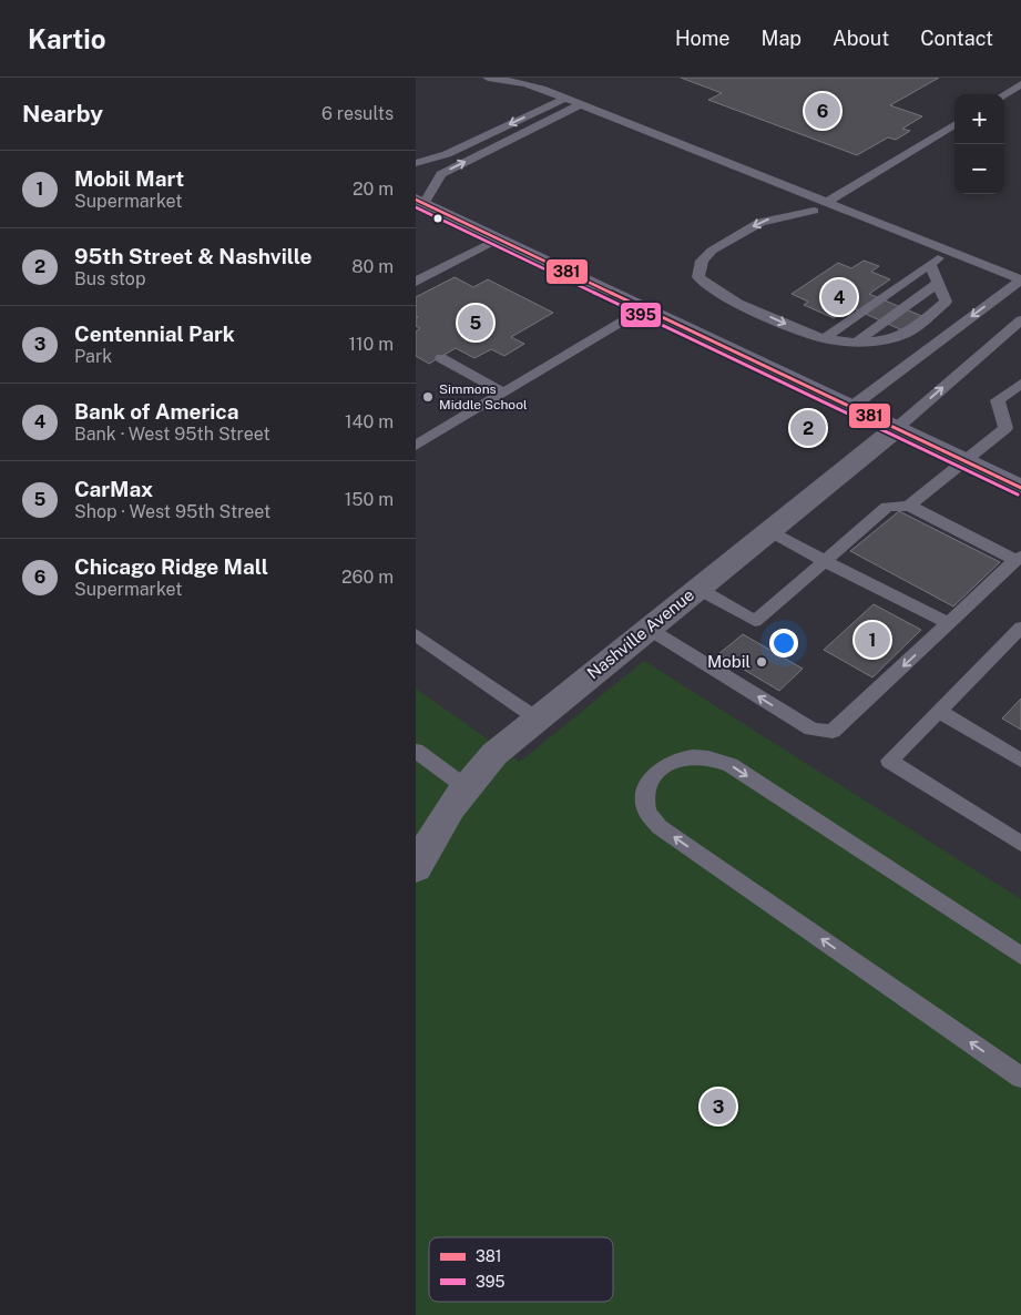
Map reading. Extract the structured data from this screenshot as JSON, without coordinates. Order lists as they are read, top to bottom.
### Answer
{
  "streets": {
    "street": ["Nashville Avenue"]
  },
  "places": ["Simmons Middle School", "Mobil"],
  "lines": ["transit line 381", "transit line 395"],
  "legend": ["381", "395"],
  "page": {
    "header": "Kartio",
    "nav": [
      "Home",
      "Map",
      "About",
      "Contact"
    ],
    "heading": ["Nearby", "6 results"],
    "pins": [
      "6",
      "4",
      "5",
      "2",
      "1",
      "3"
    ],
    "map_buttons": ["+", "−"],
    "list": [
      {
        "mark": "1",
        "name": "Mobil Mart",
        "note": "Supermarket",
        "value": "20 m"
      },
      {
        "mark": "2",
        "name": "95th Street & Nashville",
        "note": "Bus stop",
        "value": "80 m"
      },
      {
        "mark": "3",
        "name": "Centennial Park",
        "note": "Park",
        "value": "110 m"
      },
      {
        "mark": "4",
        "name": "Bank of America",
        "note": "Bank · West 95th Street",
        "value": "140 m"
      },
      {
        "mark": "5",
        "name": "CarMax",
        "note": "Shop · West 95th Street",
        "value": "150 m"
      },
      {
        "mark": "6",
        "name": "Chicago Ridge Mall",
        "note": "Supermarket",
        "value": "260 m"
      }
    ]
  }
}
